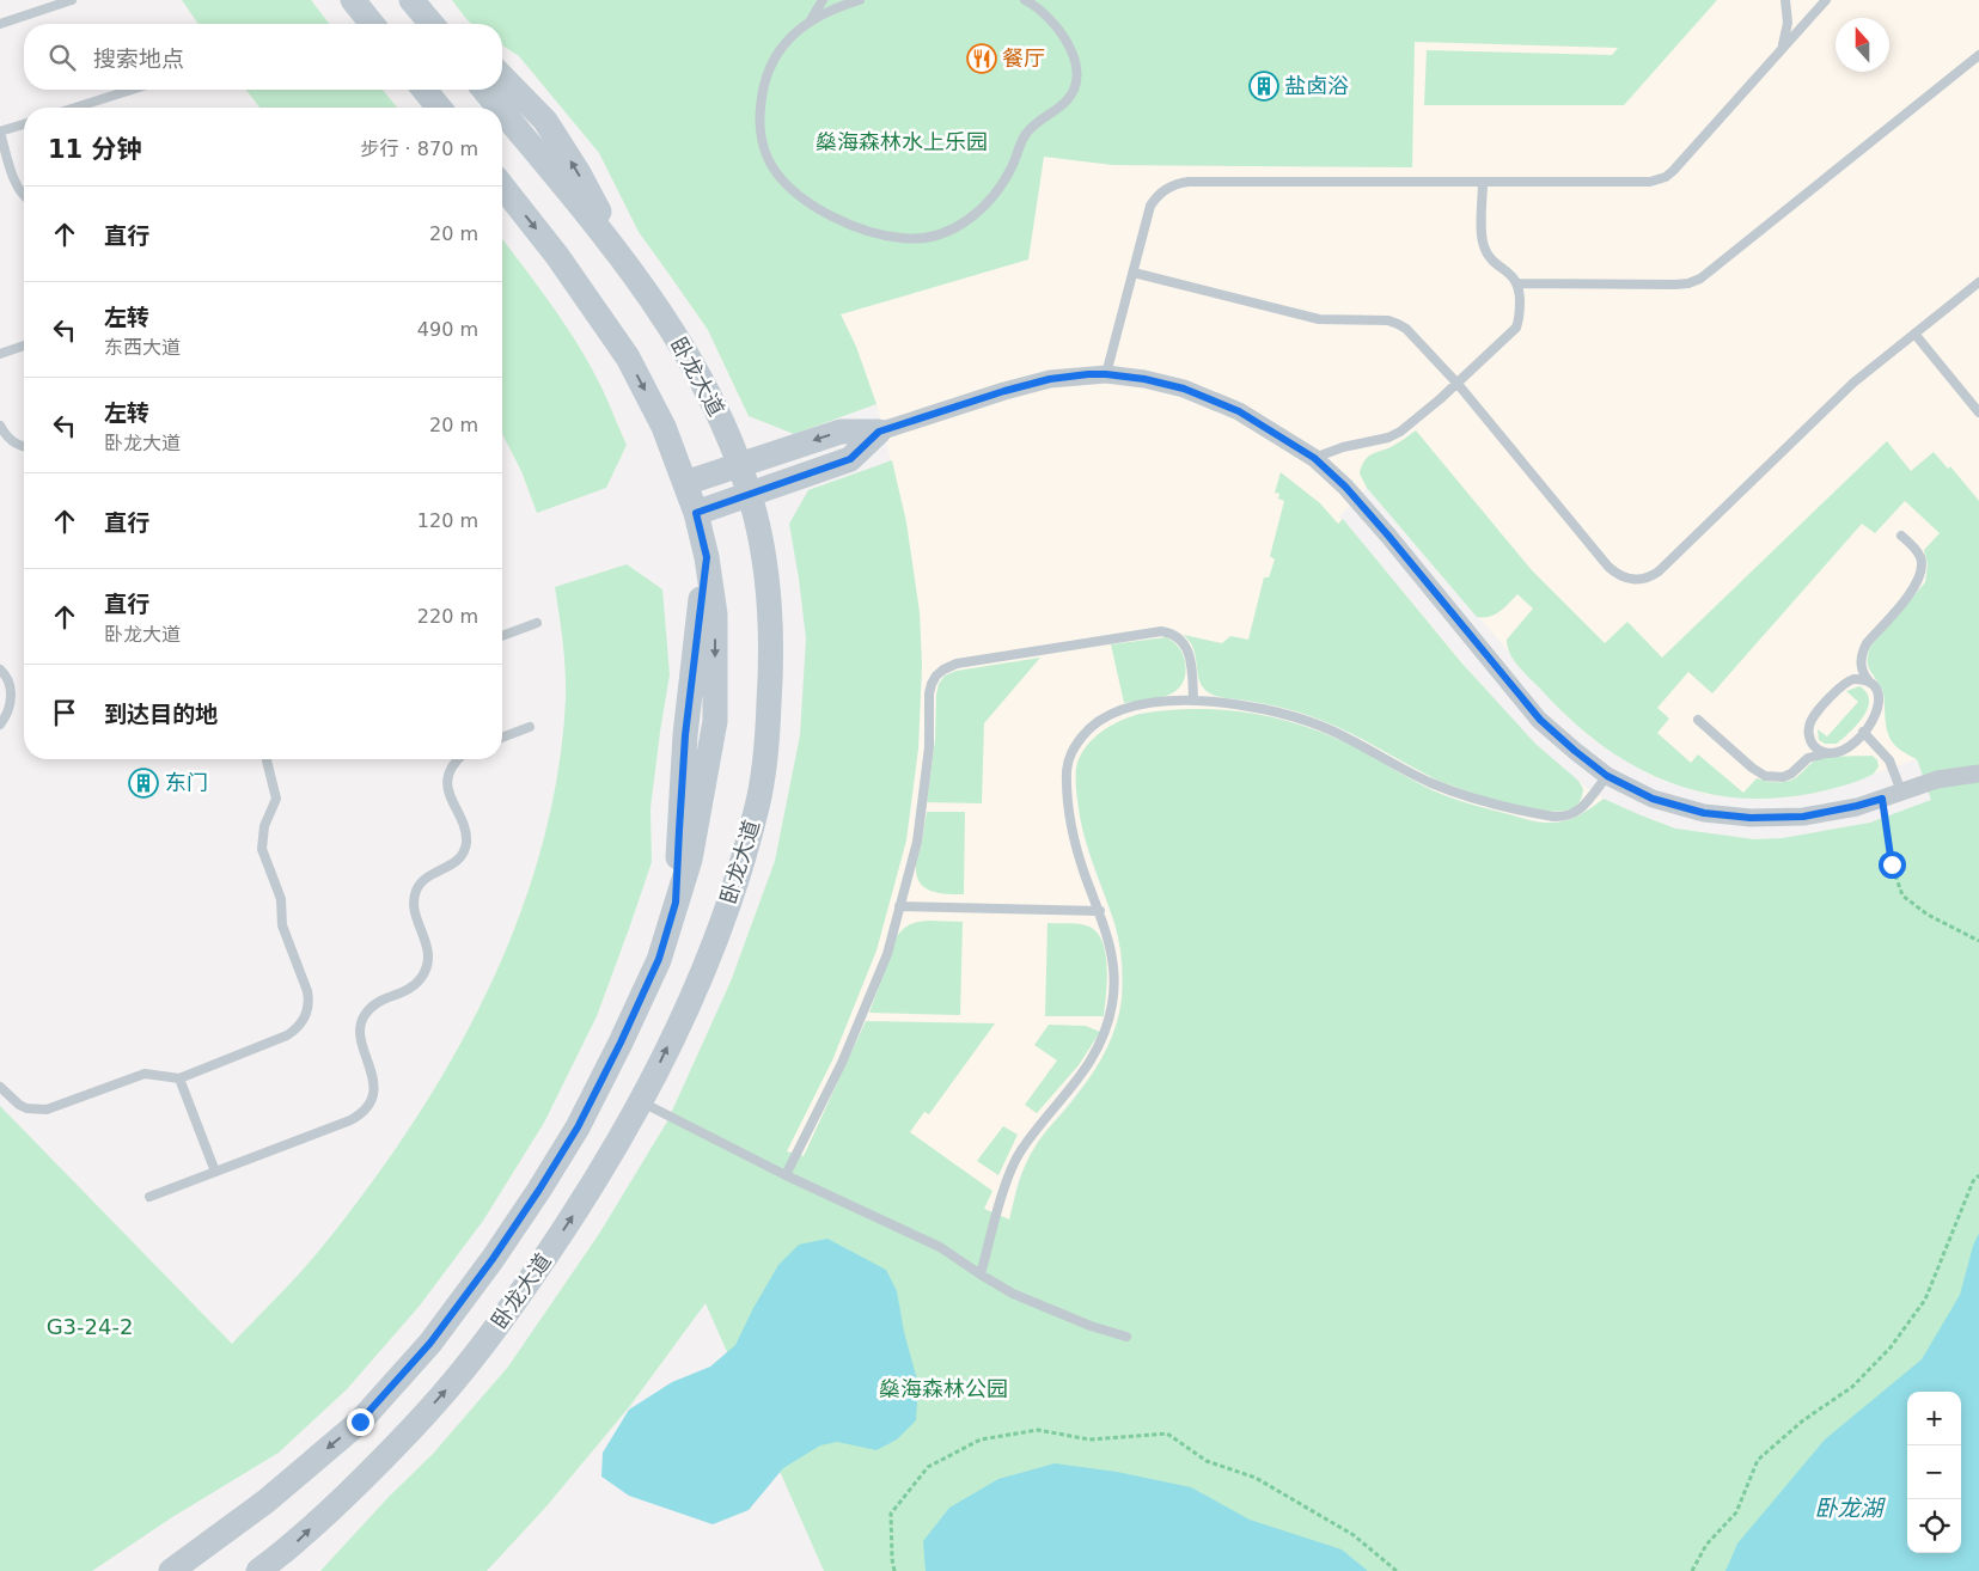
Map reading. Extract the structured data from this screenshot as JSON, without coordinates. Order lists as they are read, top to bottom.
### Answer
{
  "streets": {
    "main road": ["卧龙大道"]
  },
  "water": ["卧龙湖"],
  "parks": ["燊海森林水上乐园", "G3-24-2", "燊海森林公园"],
  "places": {
    "restaurant": ["餐厅"],
    "building": ["盐卤浴", "东门"]
  },
  "north": "top",
  "page": {
    "search": "搜索地点",
    "heading": ["11 分钟", "步行 · 870 m"],
    "list": [
      ["直行", "20 m"],
      ["左转", "东西大道", "490 m"],
      ["左转", "卧龙大道", "20 m"],
      ["直行", "120 m"],
      ["直行", "卧龙大道", "220 m"],
      "到达目的地"
    ],
    "map_buttons": ["+", "−"]
  }
}
